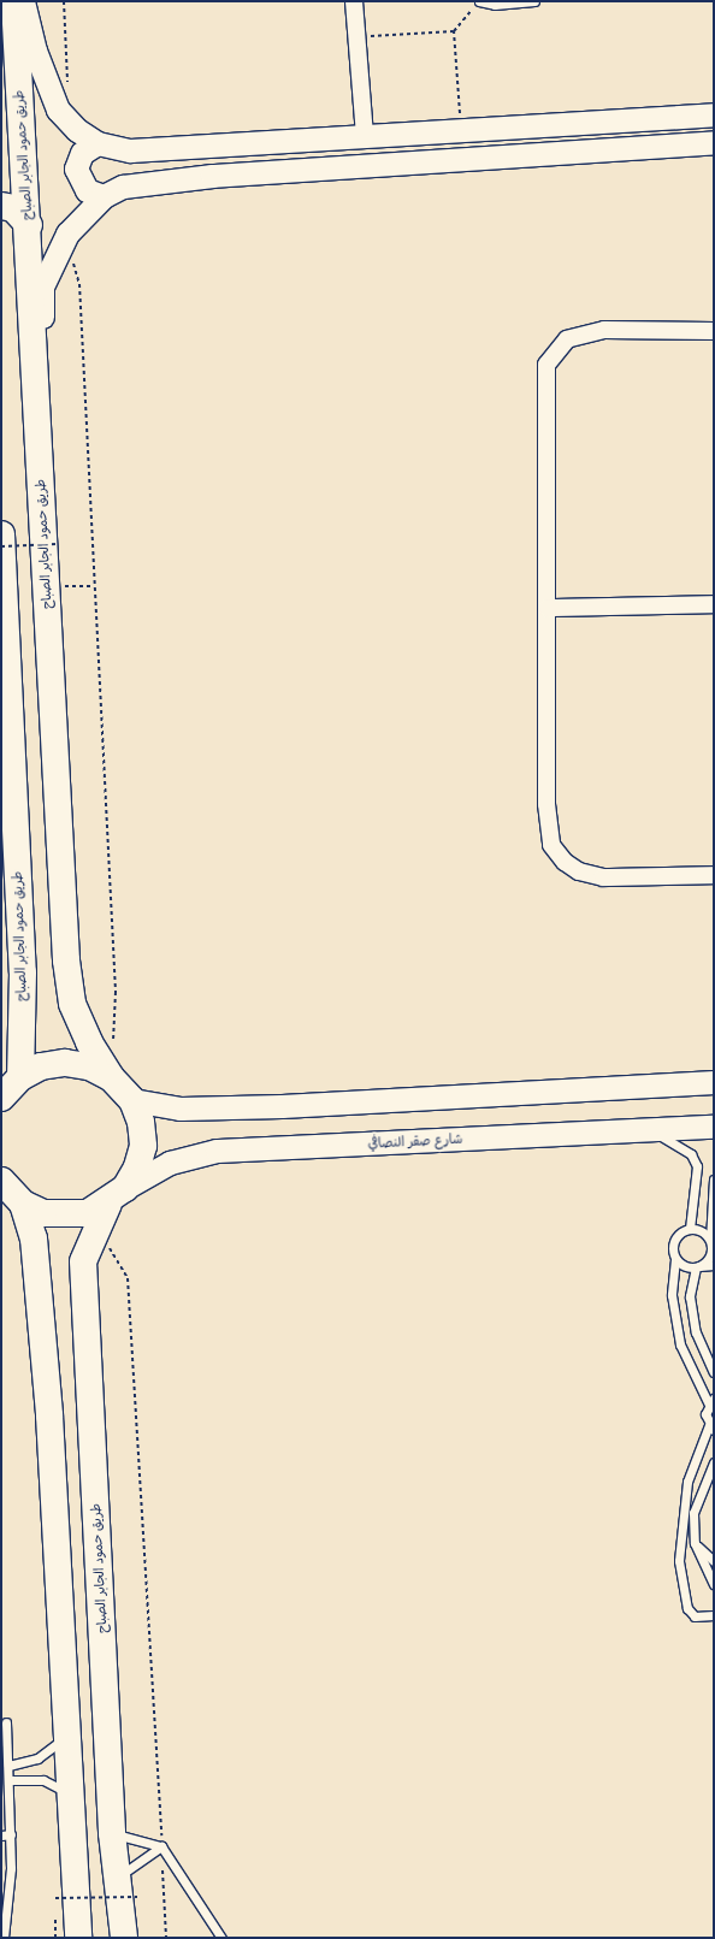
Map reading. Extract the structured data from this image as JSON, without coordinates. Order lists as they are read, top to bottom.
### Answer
{
  "streets": {
    "main road": ["طريق حمود الجابر الصباح"],
    "street": ["شارع صقر النصافي"]
  },
  "crossings": [
    ["طريق حمود الجابر الصباح", "شارع صقر النصافي"]
  ]
}
